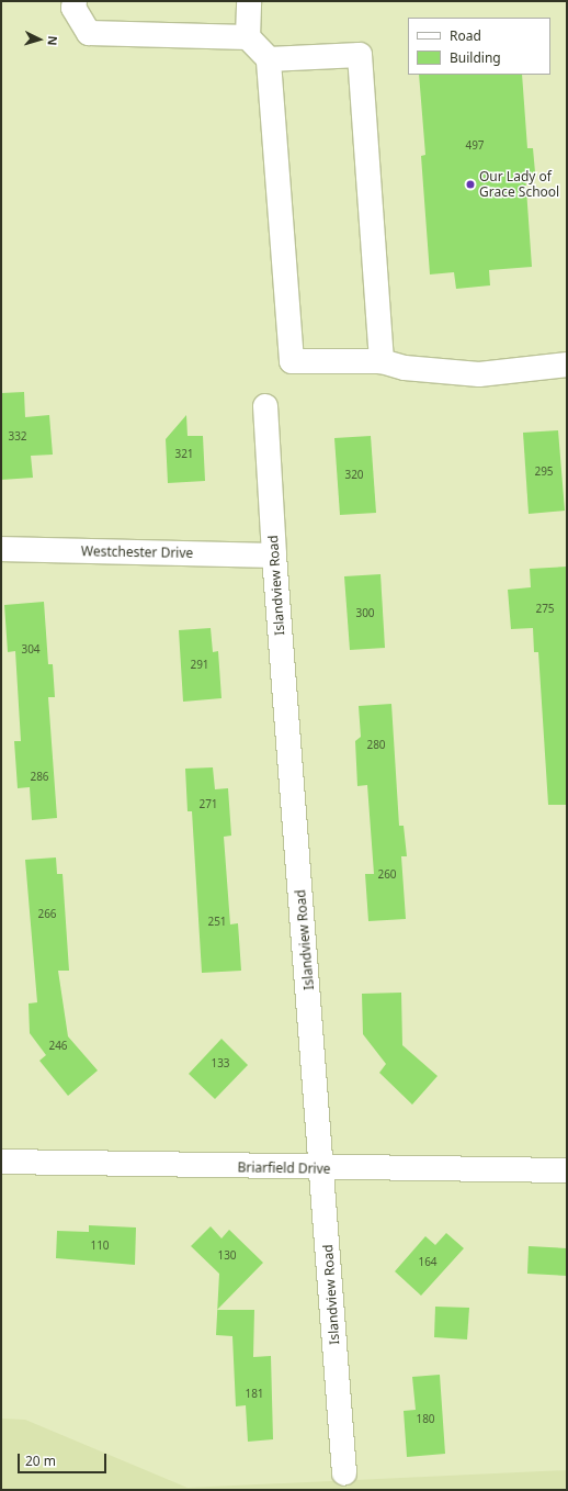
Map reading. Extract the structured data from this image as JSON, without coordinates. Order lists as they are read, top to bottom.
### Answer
{
  "streets": {
    "street": ["Westchester Drive", "Islandview Road", "Briarfield Drive"]
  },
  "crossings": [
    ["Westchester Drive", "Islandview Road"],
    ["Islandview Road", "Briarfield Drive"]
  ],
  "places": ["Our Lady of Grace School"],
  "house_numbers": [
    "497",
    "332",
    "321",
    "295",
    "320",
    "275",
    "300",
    "304",
    "291",
    "280",
    "286",
    "271",
    "260",
    "266",
    "251",
    "246",
    "133",
    "110",
    "130",
    "164",
    "181",
    "180"
  ],
  "legend": ["Road", "Building"],
  "scale_bar": "20 m",
  "north": "right"
}
